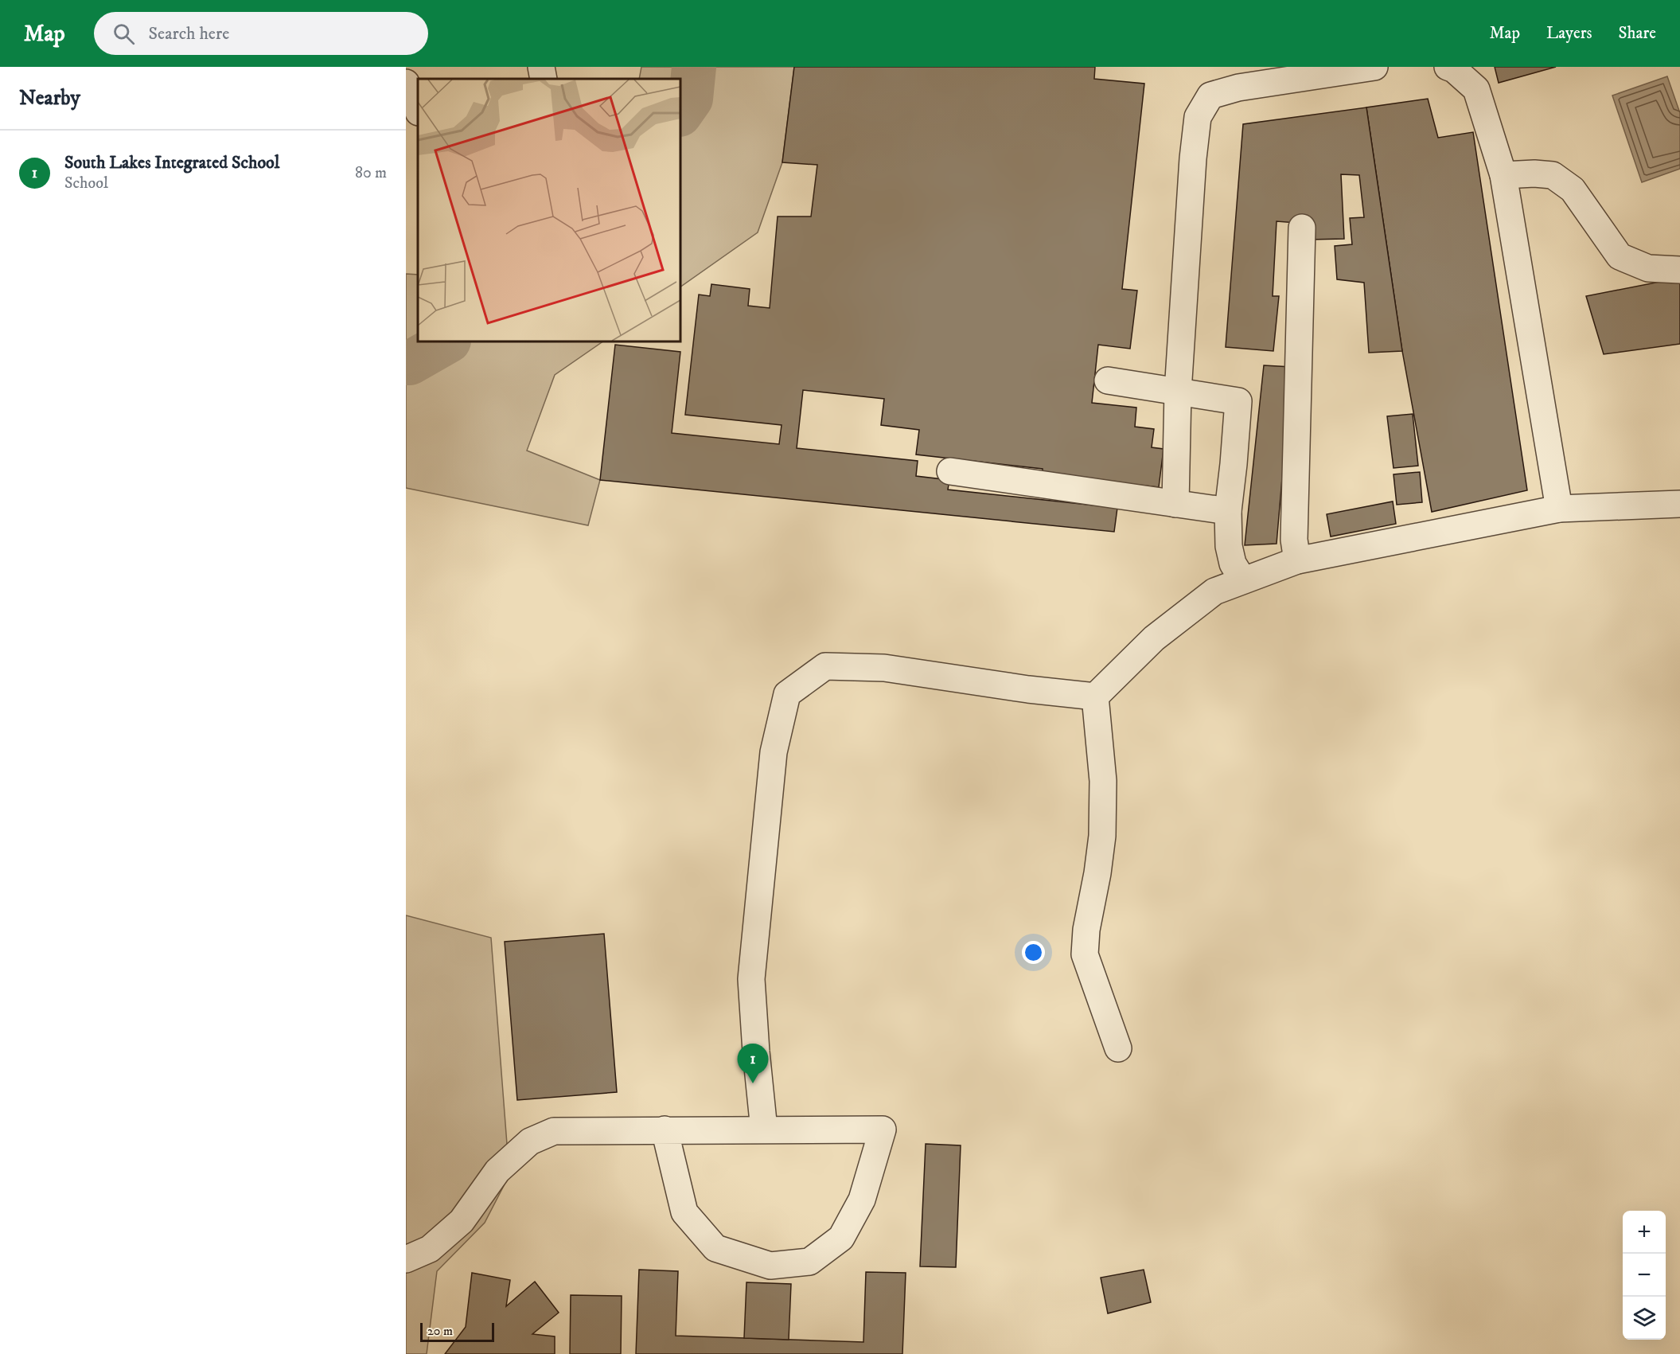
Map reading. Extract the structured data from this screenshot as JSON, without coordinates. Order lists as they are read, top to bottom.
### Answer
{
  "scale_bar": "20 m",
  "page": {
    "header": "Map",
    "search": "Search here",
    "nav": ["Map", "Layers", "Share"],
    "heading": "Nearby",
    "list": [
      {
        "mark": "1",
        "name": "South Lakes Integrated School",
        "note": "School",
        "value": "80 m"
      }
    ],
    "pins": "1",
    "map_buttons": ["+", "−"],
    "scale": "20 m"
  }
}
